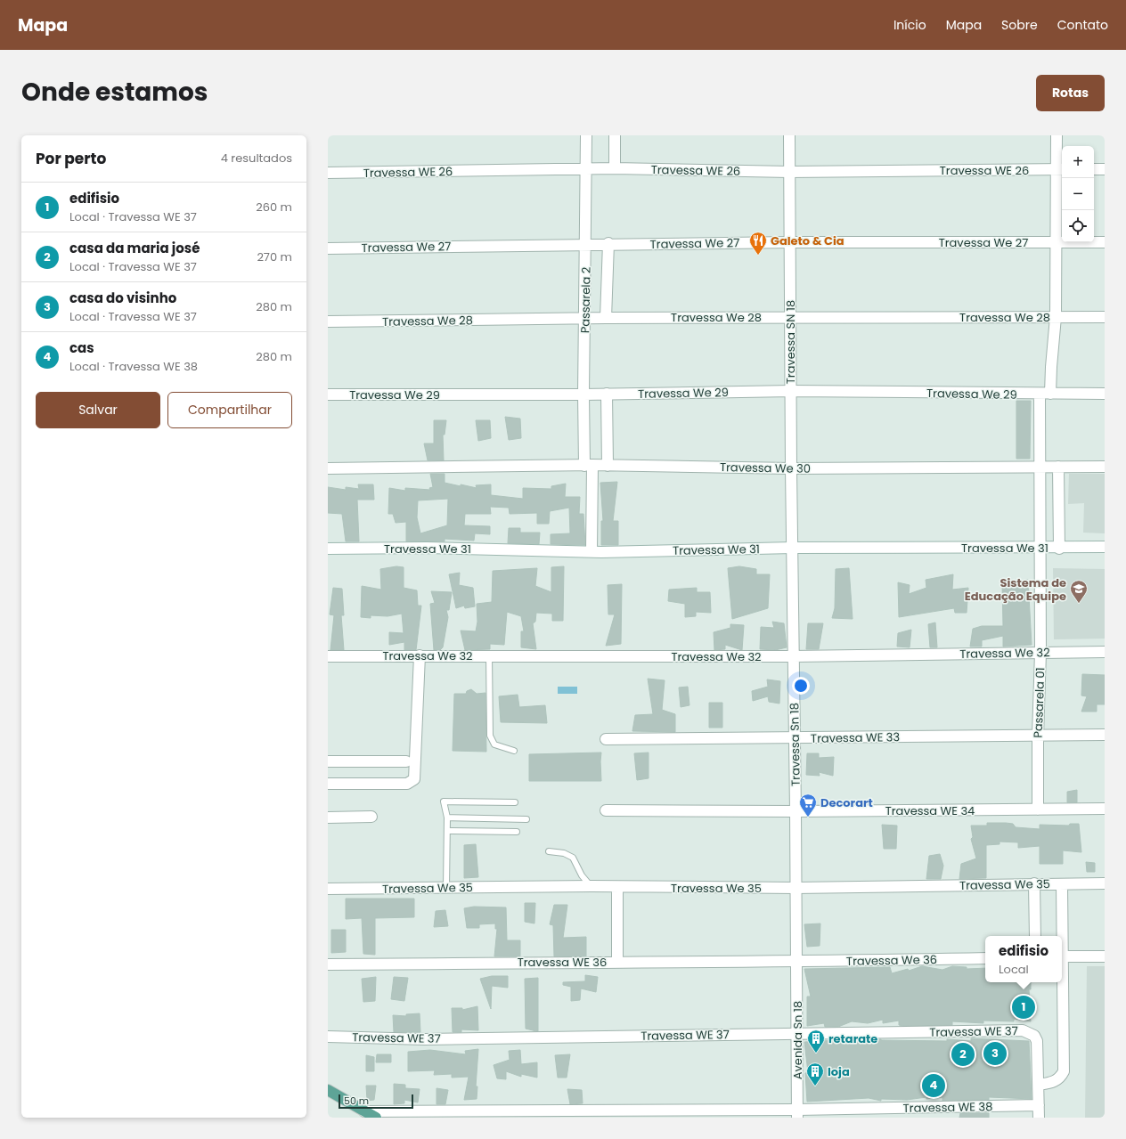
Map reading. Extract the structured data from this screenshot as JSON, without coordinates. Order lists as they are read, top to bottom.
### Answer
{
  "streets": {
    "street": [
      "Travessa WE 26",
      "Travessa We 27",
      "Passarela 2",
      "Travessa We 28",
      "Travessa SN 18",
      "Travessa We 29",
      "Travessa We 30",
      "Travessa We 31",
      "Travessa We 32",
      "Passarela 01",
      "Travessa WE 33",
      "Travessa Sn 18",
      "Travessa WE 34",
      "Travessa We 35",
      "Travessa We 36",
      "Travessa WE 36",
      "Travessa WE 37",
      "Avenida Sn 18",
      "Travessa WE 38"
    ]
  },
  "crossings": [
    ["Travessa WE 26", "Passarela 2"],
    ["Travessa WE 26", "Travessa SN 18"],
    ["Travessa We 27", "Passarela 2"],
    ["Travessa We 27", "Travessa SN 18"],
    ["Passarela 2", "Travessa We 28"],
    ["Passarela 2", "Travessa We 29"],
    ["Passarela 2", "Travessa We 30"],
    ["Passarela 2", "Travessa We 31"],
    ["Travessa We 28", "Travessa SN 18"],
    ["Travessa SN 18", "Travessa We 29"],
    ["Travessa SN 18", "Travessa We 30"],
    ["Travessa SN 18", "Travessa We 31"],
    ["Travessa SN 18", "Travessa Sn 18"],
    ["Travessa We 29", "Passarela 01"],
    ["Travessa We 30", "Passarela 01"],
    ["Travessa We 31", "Passarela 01"],
    ["Travessa We 31", "Travessa Sn 18"],
    ["Travessa We 32", "Passarela 01"],
    ["Travessa We 32", "Travessa Sn 18"],
    ["Passarela 01", "Travessa WE 33"],
    ["Passarela 01", "Travessa WE 34"],
    ["Travessa WE 33", "Travessa Sn 18"],
    ["Travessa Sn 18", "Travessa WE 34"],
    ["Travessa Sn 18", "Travessa We 35"],
    ["Travessa Sn 18", "Travessa We 36"],
    ["Travessa Sn 18", "Travessa WE 36"],
    ["Travessa Sn 18", "Avenida Sn 18"],
    ["Travessa We 36", "Travessa WE 36"],
    ["Travessa We 36", "Avenida Sn 18"],
    ["Travessa WE 36", "Avenida Sn 18"],
    ["Travessa WE 37", "Avenida Sn 18"],
    ["Avenida Sn 18", "Travessa WE 38"]
  ],
  "places": {
    "restaurant": ["Galeto & Cia"],
    "school or university": ["Sistema de Educação Equipe"],
    "supermarket": ["Decorart"],
    "building": ["retarate", "loja"]
  },
  "scale_bar": "50 m",
  "page": {
    "header": "Mapa",
    "nav": [
      "Início",
      "Mapa",
      "Sobre",
      "Contato"
    ],
    "title": "Onde estamos",
    "buttons": [
      "Rotas",
      ["Salvar", "Compartilhar"]
    ],
    "heading": ["Por perto", "4 resultados"],
    "map_buttons": ["+", "−"],
    "list": [
      {
        "mark": "1",
        "name": "edifisio",
        "note": "Local · Travessa WE 37",
        "value": "260 m"
      },
      {
        "mark": "2",
        "name": "casa da maria josé",
        "note": "Local · Travessa WE 37",
        "value": "270 m"
      },
      {
        "mark": "3",
        "name": "casa do visinho",
        "note": "Local · Travessa WE 37",
        "value": "280 m"
      },
      {
        "mark": "4",
        "name": "cas",
        "note": "Local · Travessa WE 38",
        "value": "280 m"
      }
    ],
    "popup": ["edifisio", "Local"],
    "pins": [
      "1",
      "3",
      "2",
      "4"
    ],
    "scale": "50 m"
  }
}
